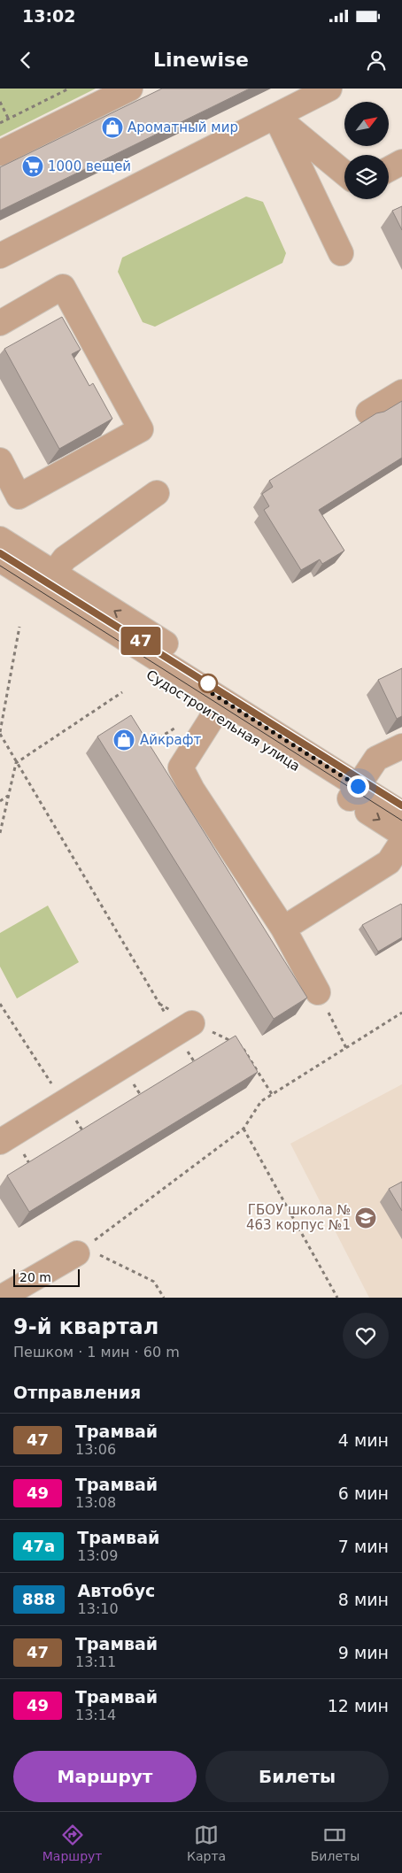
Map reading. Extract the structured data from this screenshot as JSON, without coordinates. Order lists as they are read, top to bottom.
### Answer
{
  "streets": {
    "street": ["Судостроительная улица"]
  },
  "places": {
    "shop": ["Ароматный мир", "Айкрафт"],
    "supermarket": ["1000 вещей"],
    "school or university": ["ГБОУ школа № 463 корпус №1"]
  },
  "lines": ["tram line 47"],
  "scale_bar": "20 m",
  "north": "top right",
  "page": {
    "status": "13:02",
    "header": "Linewise",
    "on_map": "47",
    "scale": "20 m",
    "heading": [
      ["9-й квартал", "Пешком · 1 мин · 60 m"],
      "Отправления"
    ],
    "list": [
      {
        "mark": "47",
        "name": "Трамвай",
        "note": "13:06",
        "value": "4 мин"
      },
      {
        "mark": "49",
        "name": "Трамвай",
        "note": "13:08",
        "value": "6 мин"
      },
      {
        "mark": "47а",
        "name": "Трамвай",
        "note": "13:09",
        "value": "7 мин"
      },
      {
        "mark": "888",
        "name": "Автобус",
        "note": "13:10",
        "value": "8 мин"
      },
      {
        "mark": "47",
        "name": "Трамвай",
        "note": "13:11",
        "value": "9 мин"
      },
      {
        "mark": "49",
        "name": "Трамвай",
        "note": "13:14",
        "value": "12 мин"
      }
    ],
    "buttons": ["Маршрут", "Билеты"],
    "tabs": ["Маршрут", "Карта", "Билеты"]
  }
}
